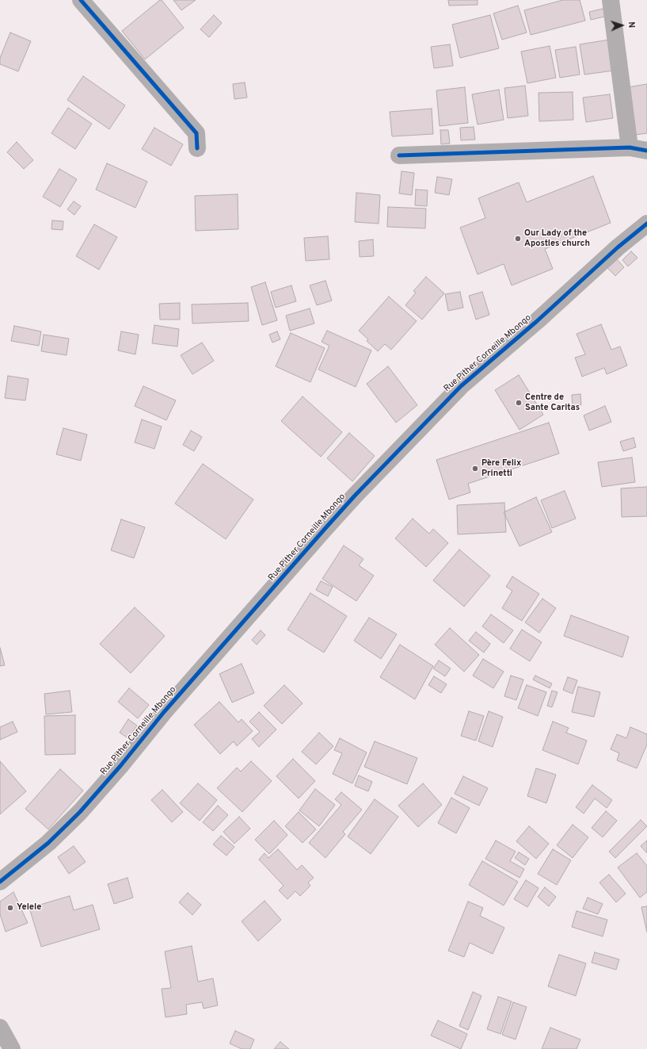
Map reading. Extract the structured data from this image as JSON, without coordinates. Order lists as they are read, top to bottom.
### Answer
{
  "streets": {
    "street": ["Rue Pither Corneille Mbongo"]
  },
  "places": [
    "Our Lady of the Apostles church",
    "Centre de Sante Caritas",
    "Père Felix Prinetti",
    "Yelele"
  ],
  "north": "right"
}
